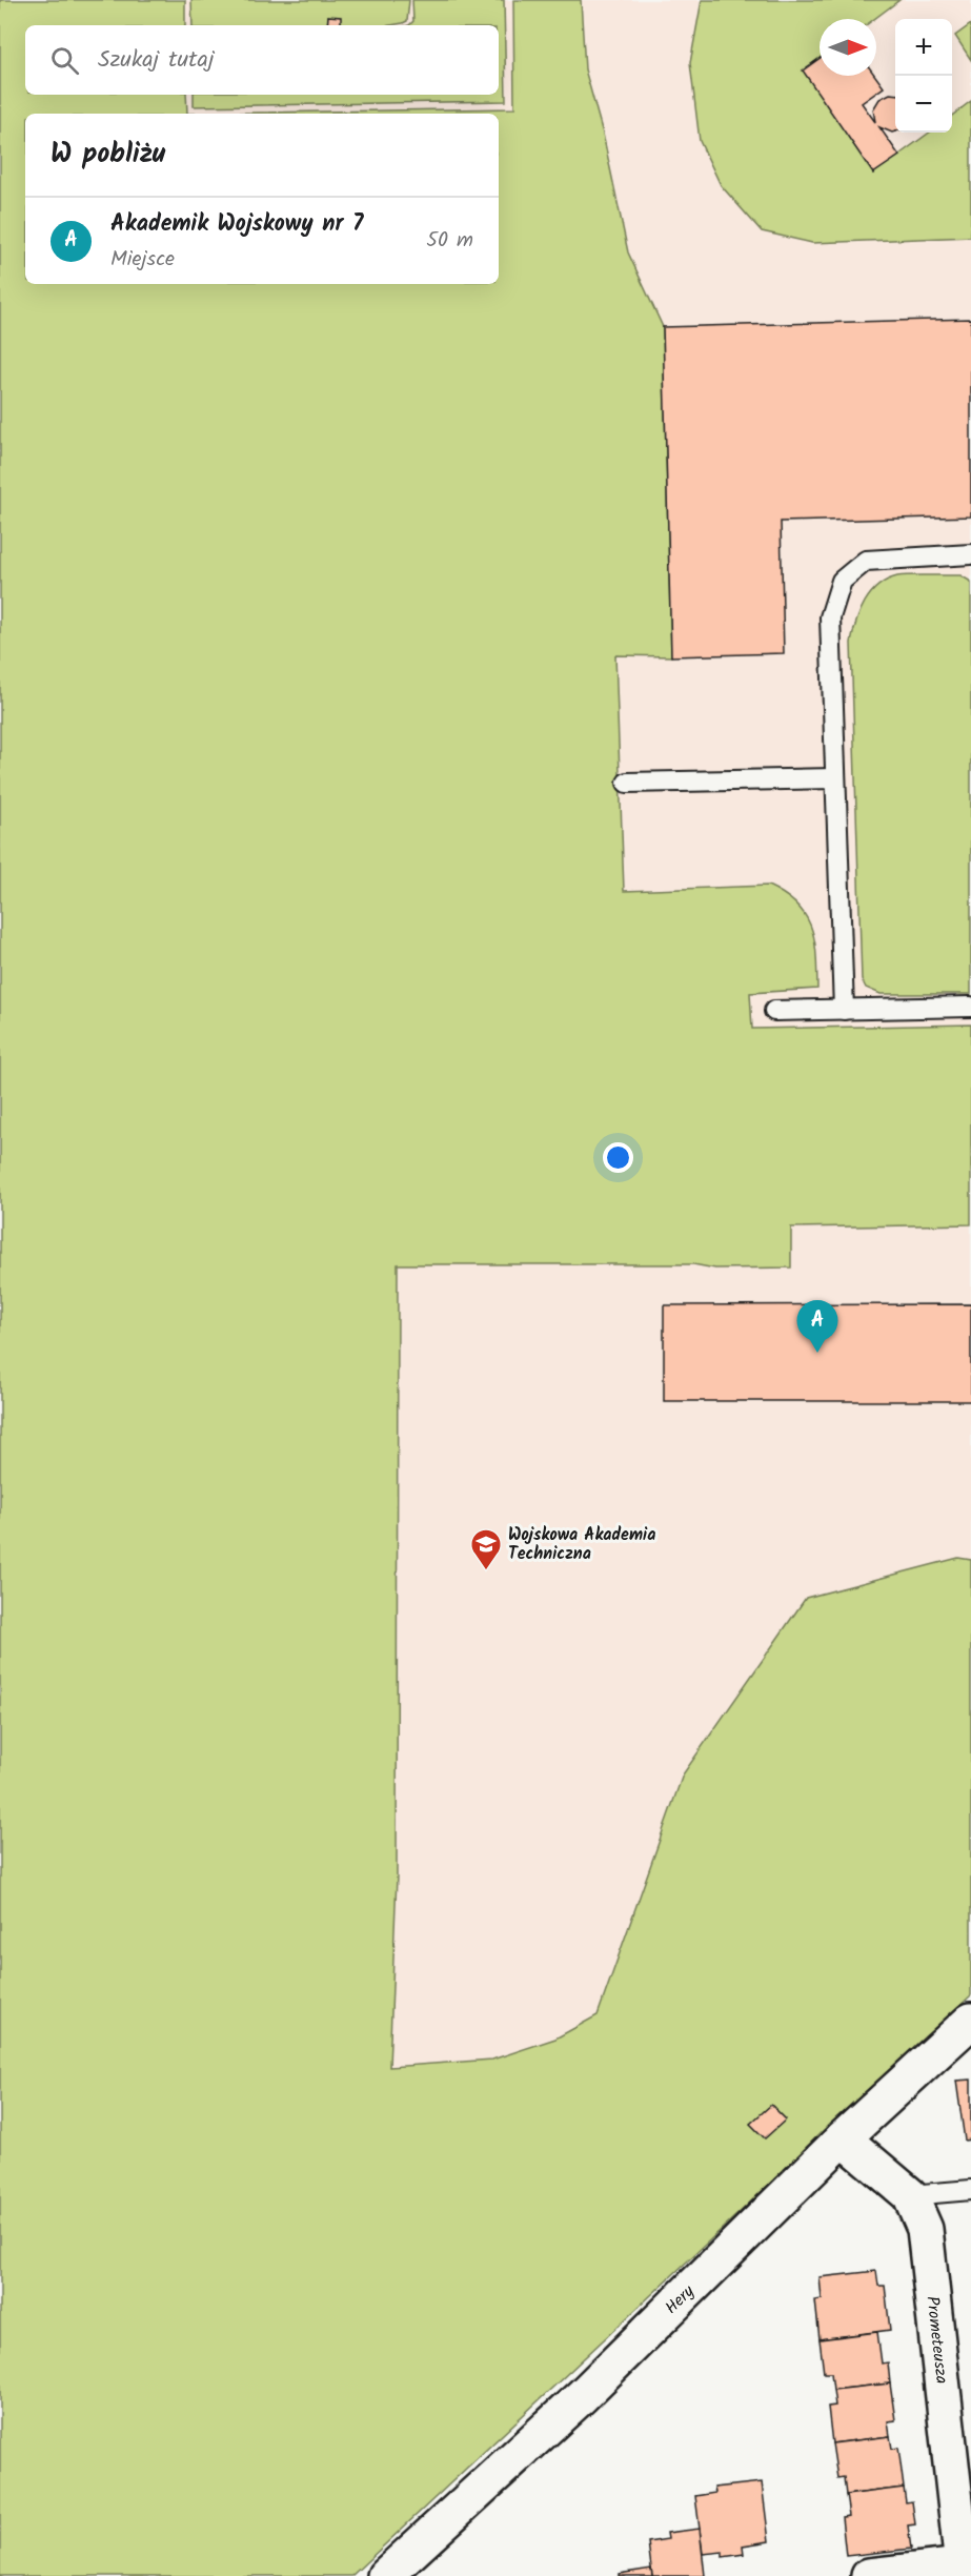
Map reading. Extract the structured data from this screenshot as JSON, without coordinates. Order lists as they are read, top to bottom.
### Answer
{
  "streets": {
    "street": ["Hery", "Prometeusza"]
  },
  "crossings": [
    ["Hery", "Prometeusza"]
  ],
  "places": {
    "school or university": ["Wojskowa Akademia Techniczna"]
  },
  "north": "right",
  "page": {
    "map_buttons": ["+", "−"],
    "search": "Szukaj tutaj",
    "heading": "W pobliżu",
    "list": [
      {
        "mark": "A",
        "name": "Akademik Wojskowy nr 7",
        "note": "Miejsce",
        "value": "50 m"
      }
    ],
    "pins": "A"
  }
}
